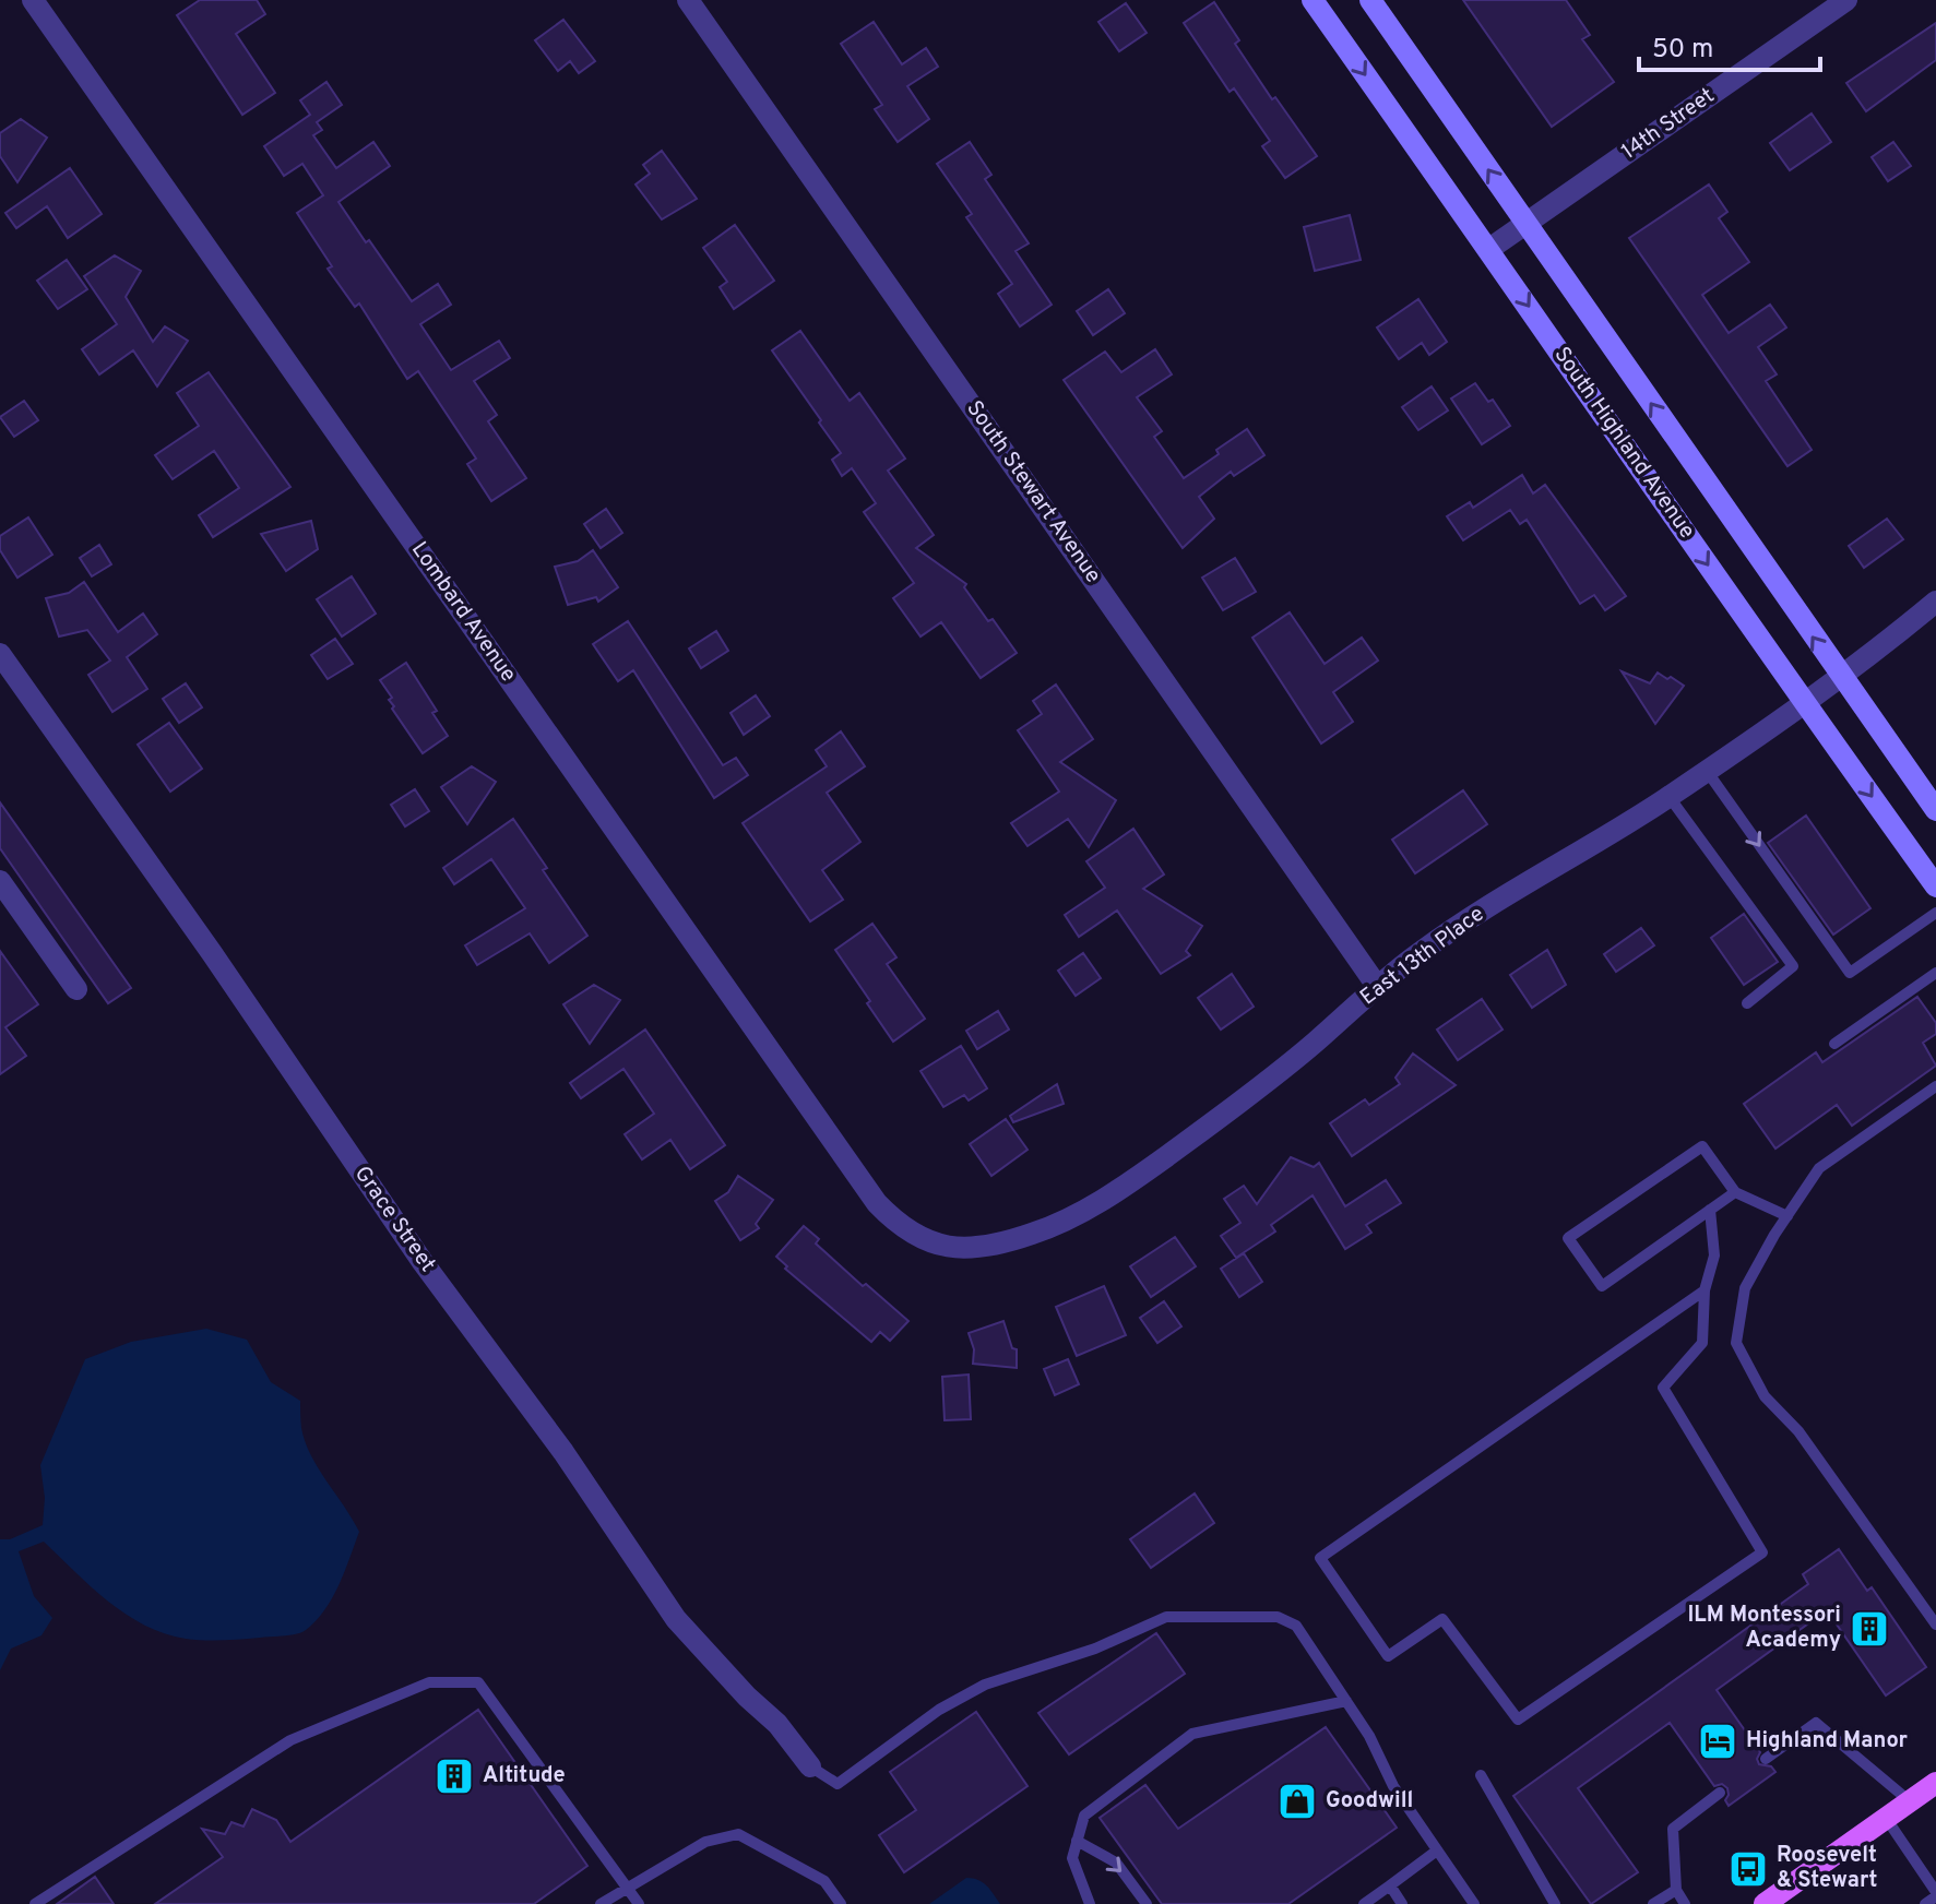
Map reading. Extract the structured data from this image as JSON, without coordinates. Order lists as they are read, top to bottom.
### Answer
{
  "streets": {
    "main road": ["South Highland Avenue"],
    "street": [
      "14th Street",
      "South Stewart Avenue",
      "Lombard Avenue",
      "East 13th Place",
      "Grace Street"
    ]
  },
  "crossings": [
    ["14th Street", "South Highland Avenue"],
    ["South Highland Avenue", "East 13th Place"],
    ["South Stewart Avenue", "East 13th Place"],
    ["Lombard Avenue", "East 13th Place"]
  ],
  "places": {
    "building": ["ILM Montessori Academy", "Altitude"],
    "hotel": ["Highland Manor"],
    "shop": ["Goodwill"],
    "bus stop": ["Roosevelt & Stewart"]
  },
  "scale_bar": "50 m"
}
